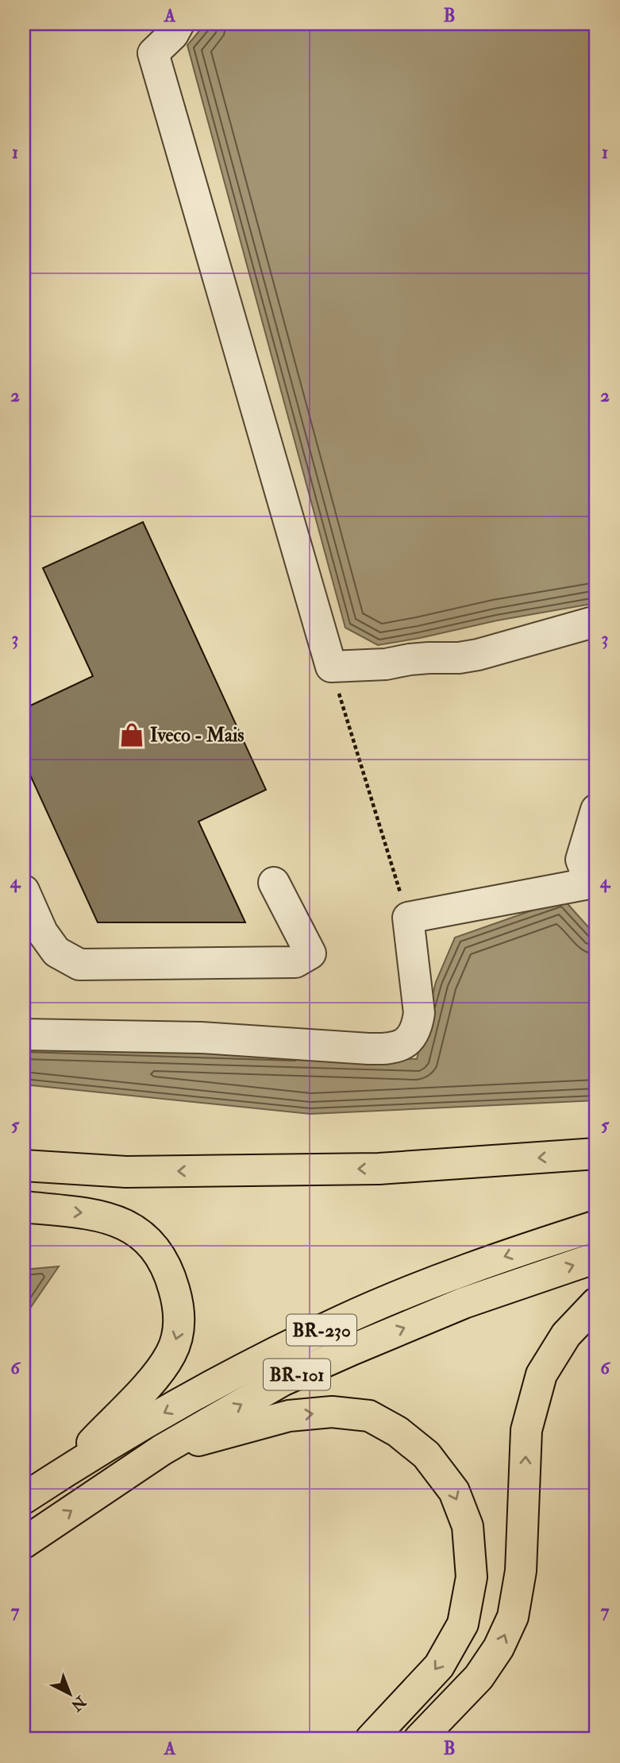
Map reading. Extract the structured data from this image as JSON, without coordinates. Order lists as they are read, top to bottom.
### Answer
{
  "streets": {
    "highway": ["BR-230", "BR-101"]
  },
  "places": {
    "shop": ["Iveco - Mais"]
  },
  "north": "bottom right",
  "grid": {
    "columns": ["A", "B"],
    "rows": [
      "1",
      "2",
      "3",
      "4",
      "5",
      "6",
      "7"
    ]
  }
}
